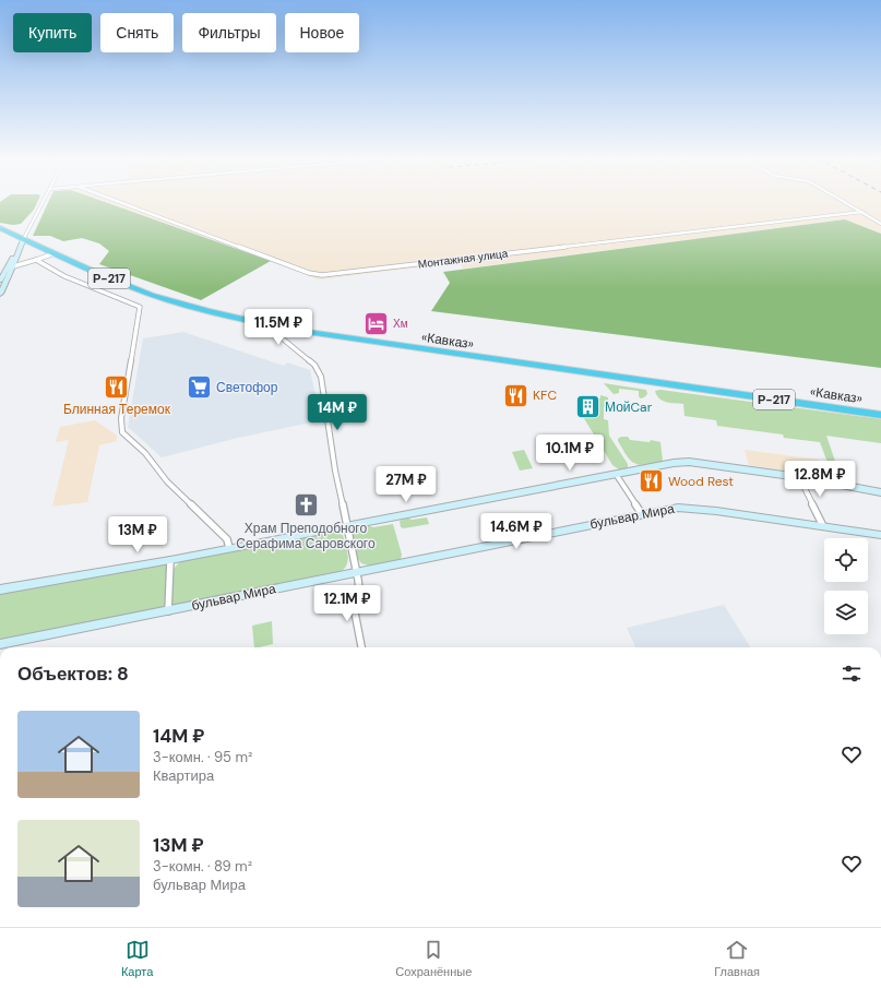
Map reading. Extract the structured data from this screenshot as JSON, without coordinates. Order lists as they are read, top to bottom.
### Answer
{
  "streets": {
    "highway": ["Р-217", "«Кавказ»"],
    "street": ["Монтажная улица", "бульвар Мира"]
  },
  "places": {
    "hotel": ["Хм"],
    "restaurant": ["Блинная Теремок", "KFC", "Wood Rest"],
    "supermarket": ["Светофор"],
    "building": ["МойCar"],
    "church": ["Храм Преподобного Серафима Саровского"]
  },
  "page": {
    "chip": [
      "Купить",
      "Снять",
      "Фильтры",
      "Новое"
    ],
    "price": [
      "11.5M ₽",
      "14M ₽",
      "10.1M ₽",
      "12.8M ₽",
      "27M ₽",
      "14.6M ₽",
      "13M ₽",
      "12.1M ₽"
    ],
    "heading": "Объектов: 8",
    "list": [
      {
        "name": "14M ₽",
        "note": "3-комн. · 95 m² · Квартира"
      },
      {
        "name": "13M ₽",
        "note": "3-комн. · 89 m² · бульвар Мира"
      }
    ],
    "tabs": ["Карта", "Сохранённые", "Главная"]
  }
}
